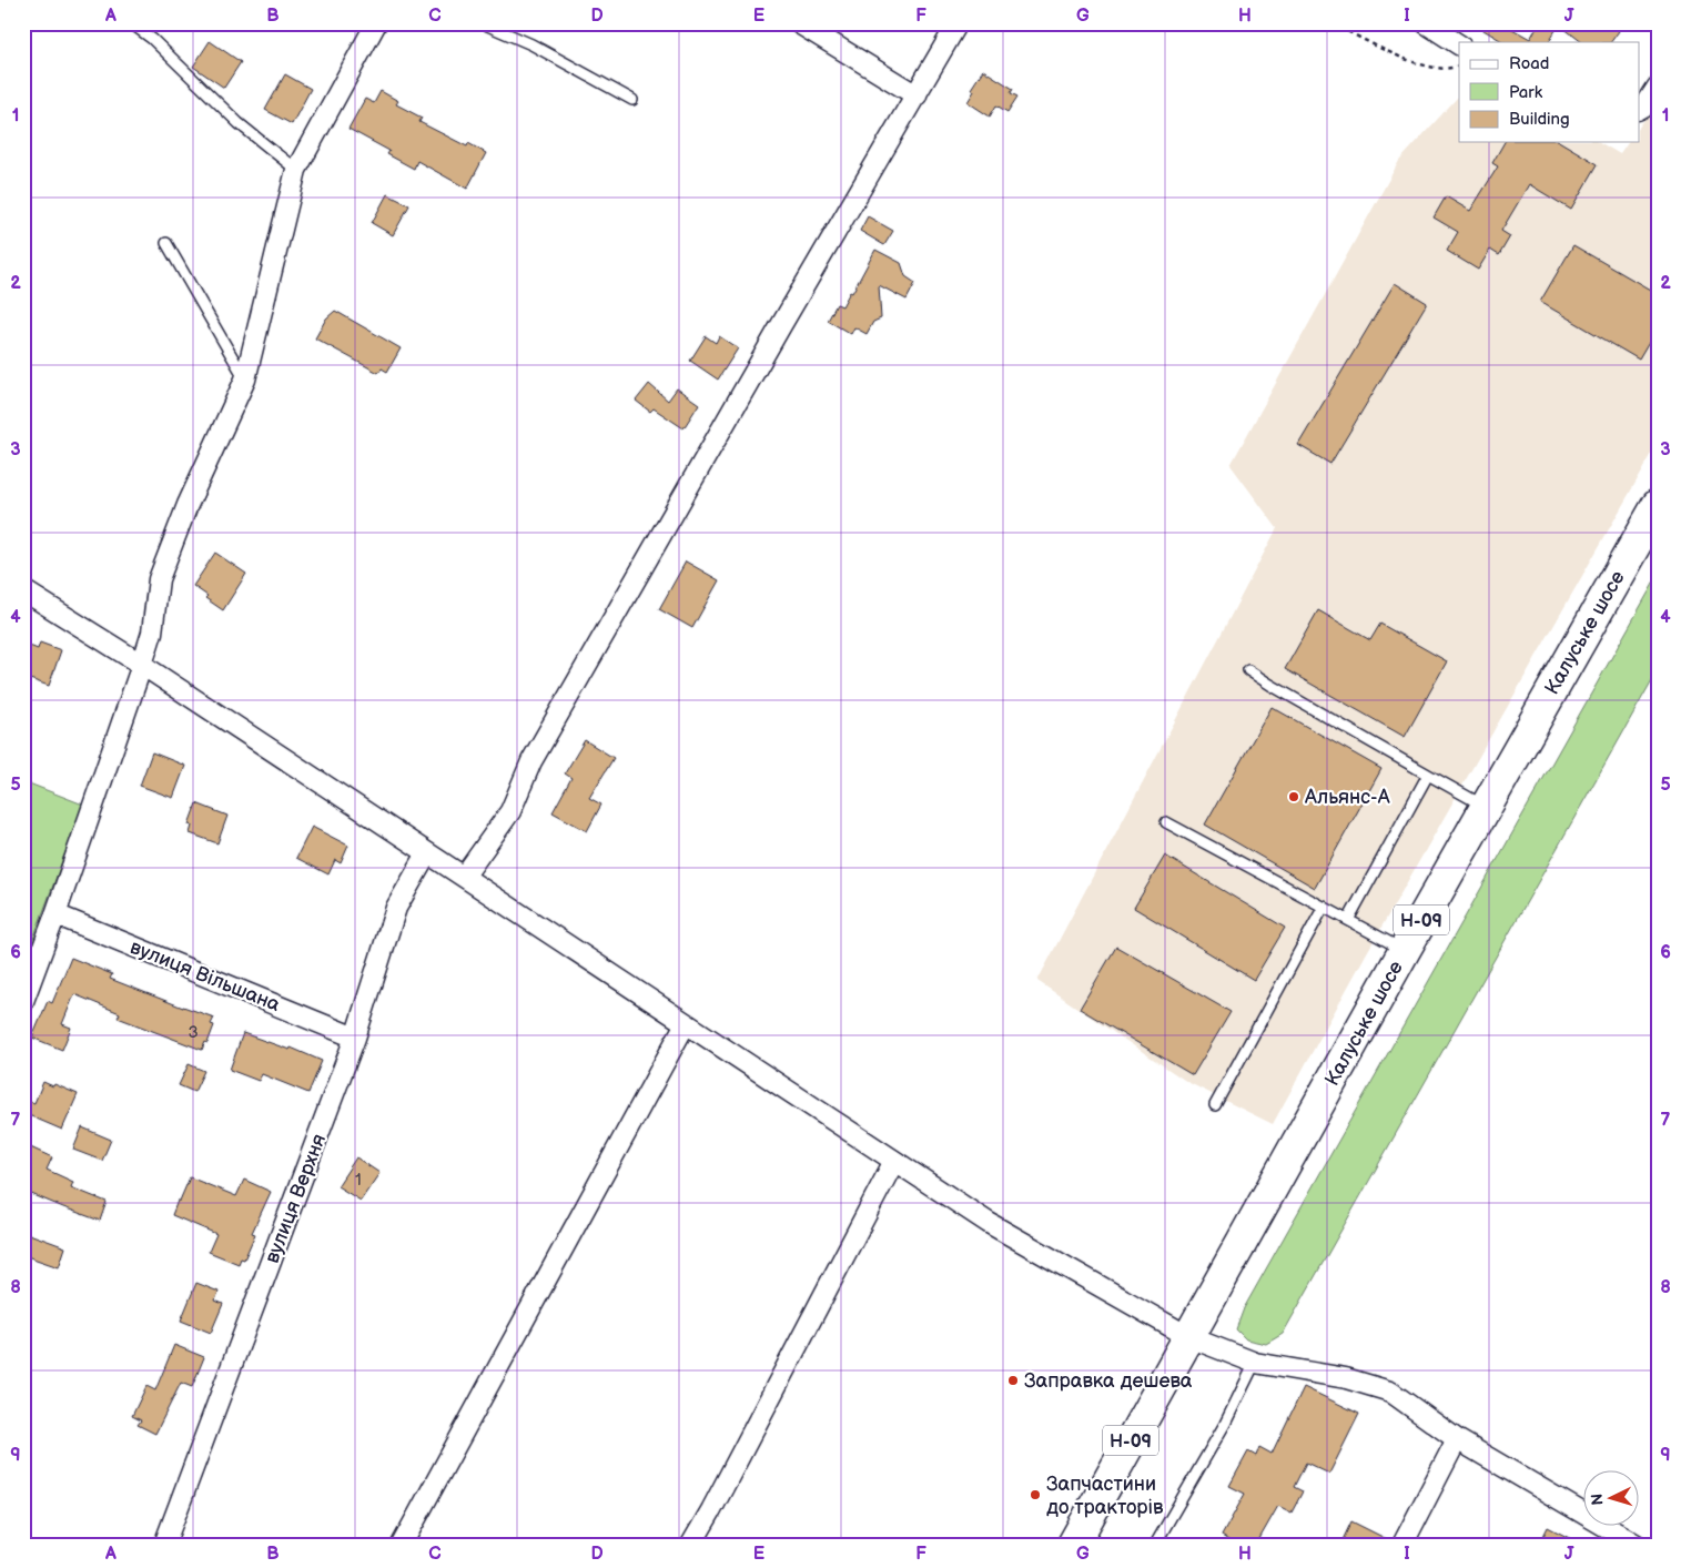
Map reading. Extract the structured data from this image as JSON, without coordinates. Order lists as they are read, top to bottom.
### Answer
{
  "streets": {
    "main road": ["Калуське шосе", "Н-09"],
    "street": ["вулиця Вільшана", "вулиця Верхня"]
  },
  "crossings": [
    ["вулиця Вільшана", "вулиця Верхня"]
  ],
  "places": ["Альянс-А", "Заправка дешева", "Запчастини до тракторів"],
  "house_numbers": ["3", "1"],
  "legend": ["Road", "Park", "Building"],
  "north": "left",
  "grid": {
    "columns": [
      "A",
      "B",
      "C",
      "D",
      "E",
      "F",
      "G",
      "H",
      "I",
      "J"
    ],
    "rows": [
      "1",
      "2",
      "3",
      "4",
      "5",
      "6",
      "7",
      "8",
      "9"
    ]
  }
}
